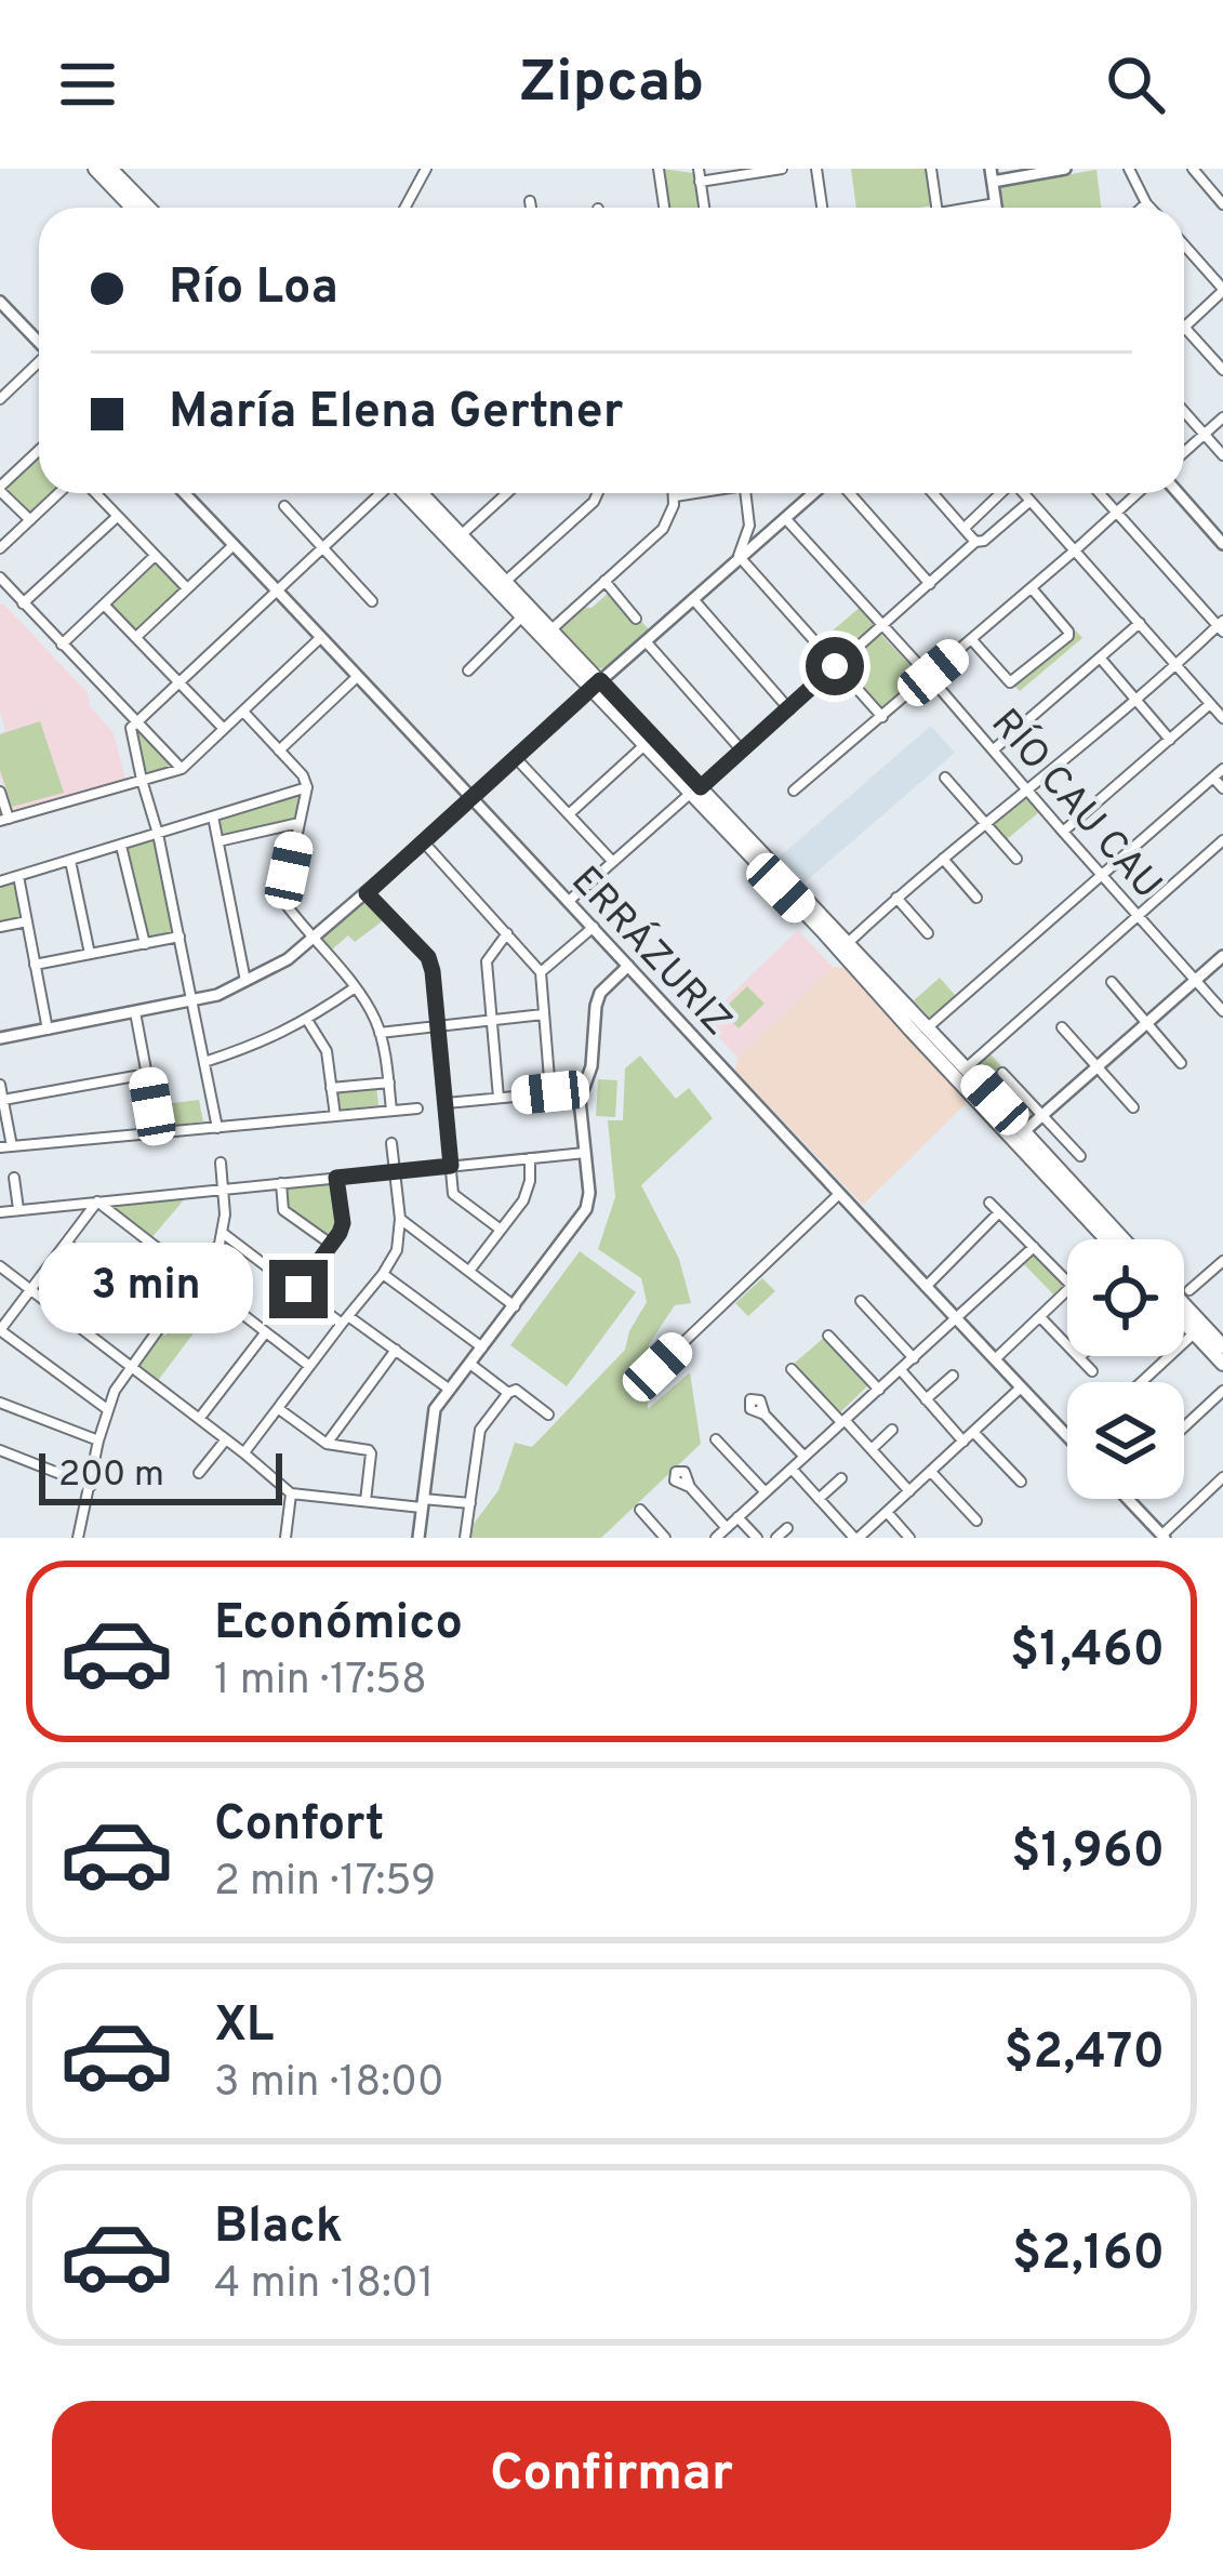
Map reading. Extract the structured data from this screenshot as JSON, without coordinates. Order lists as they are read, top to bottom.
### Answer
{
  "streets": {
    "street": ["RÍO CAU CAU", "ERRÁZURIZ"]
  },
  "scale_bar": "200 m",
  "page": {
    "header": "Zipcab",
    "banner": ["Río Loa", "María Elena Gertner"],
    "bubble": "3 min",
    "scale": "200 m",
    "list": [
      {
        "name": "Económico",
        "note": "1 min · 17:58",
        "value": "$1,460"
      },
      {
        "name": "Confort",
        "note": "2 min · 17:59",
        "value": "$1,960"
      },
      {
        "name": "XL",
        "note": "3 min · 18:00",
        "value": "$2,470"
      },
      {
        "name": "Black",
        "note": "4 min · 18:01",
        "value": "$2,160"
      }
    ],
    "buttons": "Confirmar"
  }
}
